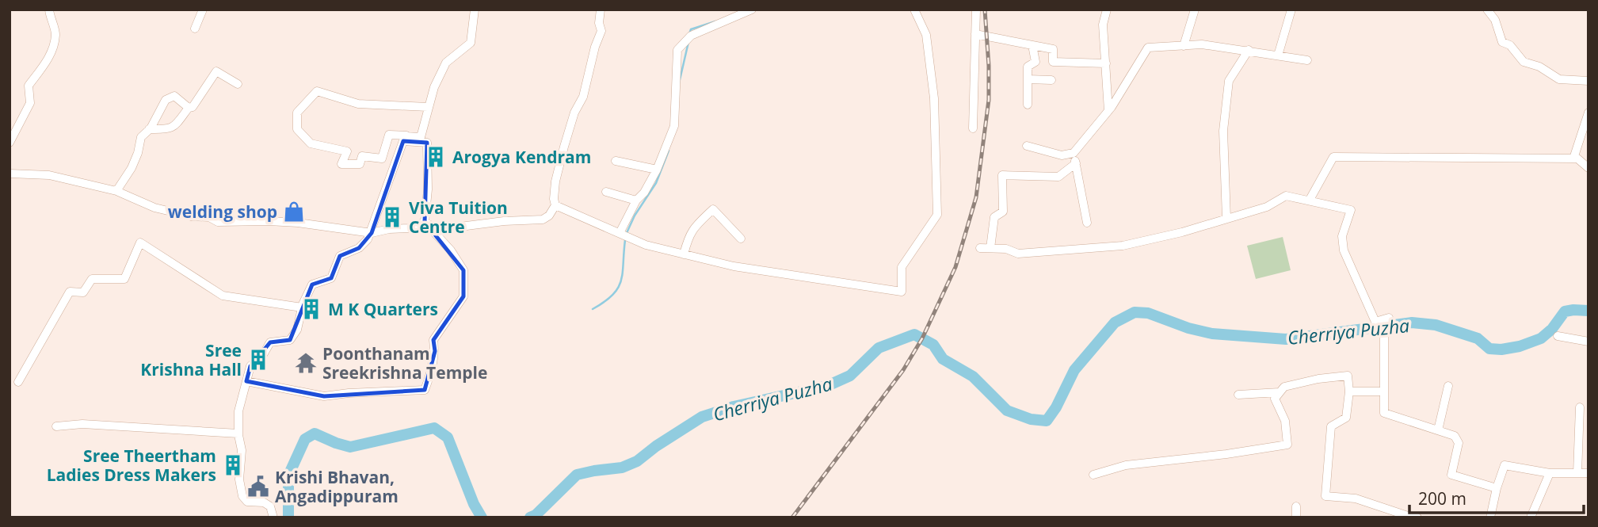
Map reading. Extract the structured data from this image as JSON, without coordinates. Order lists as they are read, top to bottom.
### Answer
{
  "water": ["Cherriya Puzha"],
  "places": {
    "building": [
      "Arogya Kendram",
      "Viva Tuition Centre",
      "M K Quarters",
      "Sree Krishna Hall",
      "Sree Theertham Ladies Dress Makers"
    ],
    "shop": ["welding shop"],
    "temple": ["Poonthanam Sreekrishna Temple"],
    "public building": ["Krishi Bhavan, Angadippuram"]
  },
  "scale_bar": "200 m"
}
